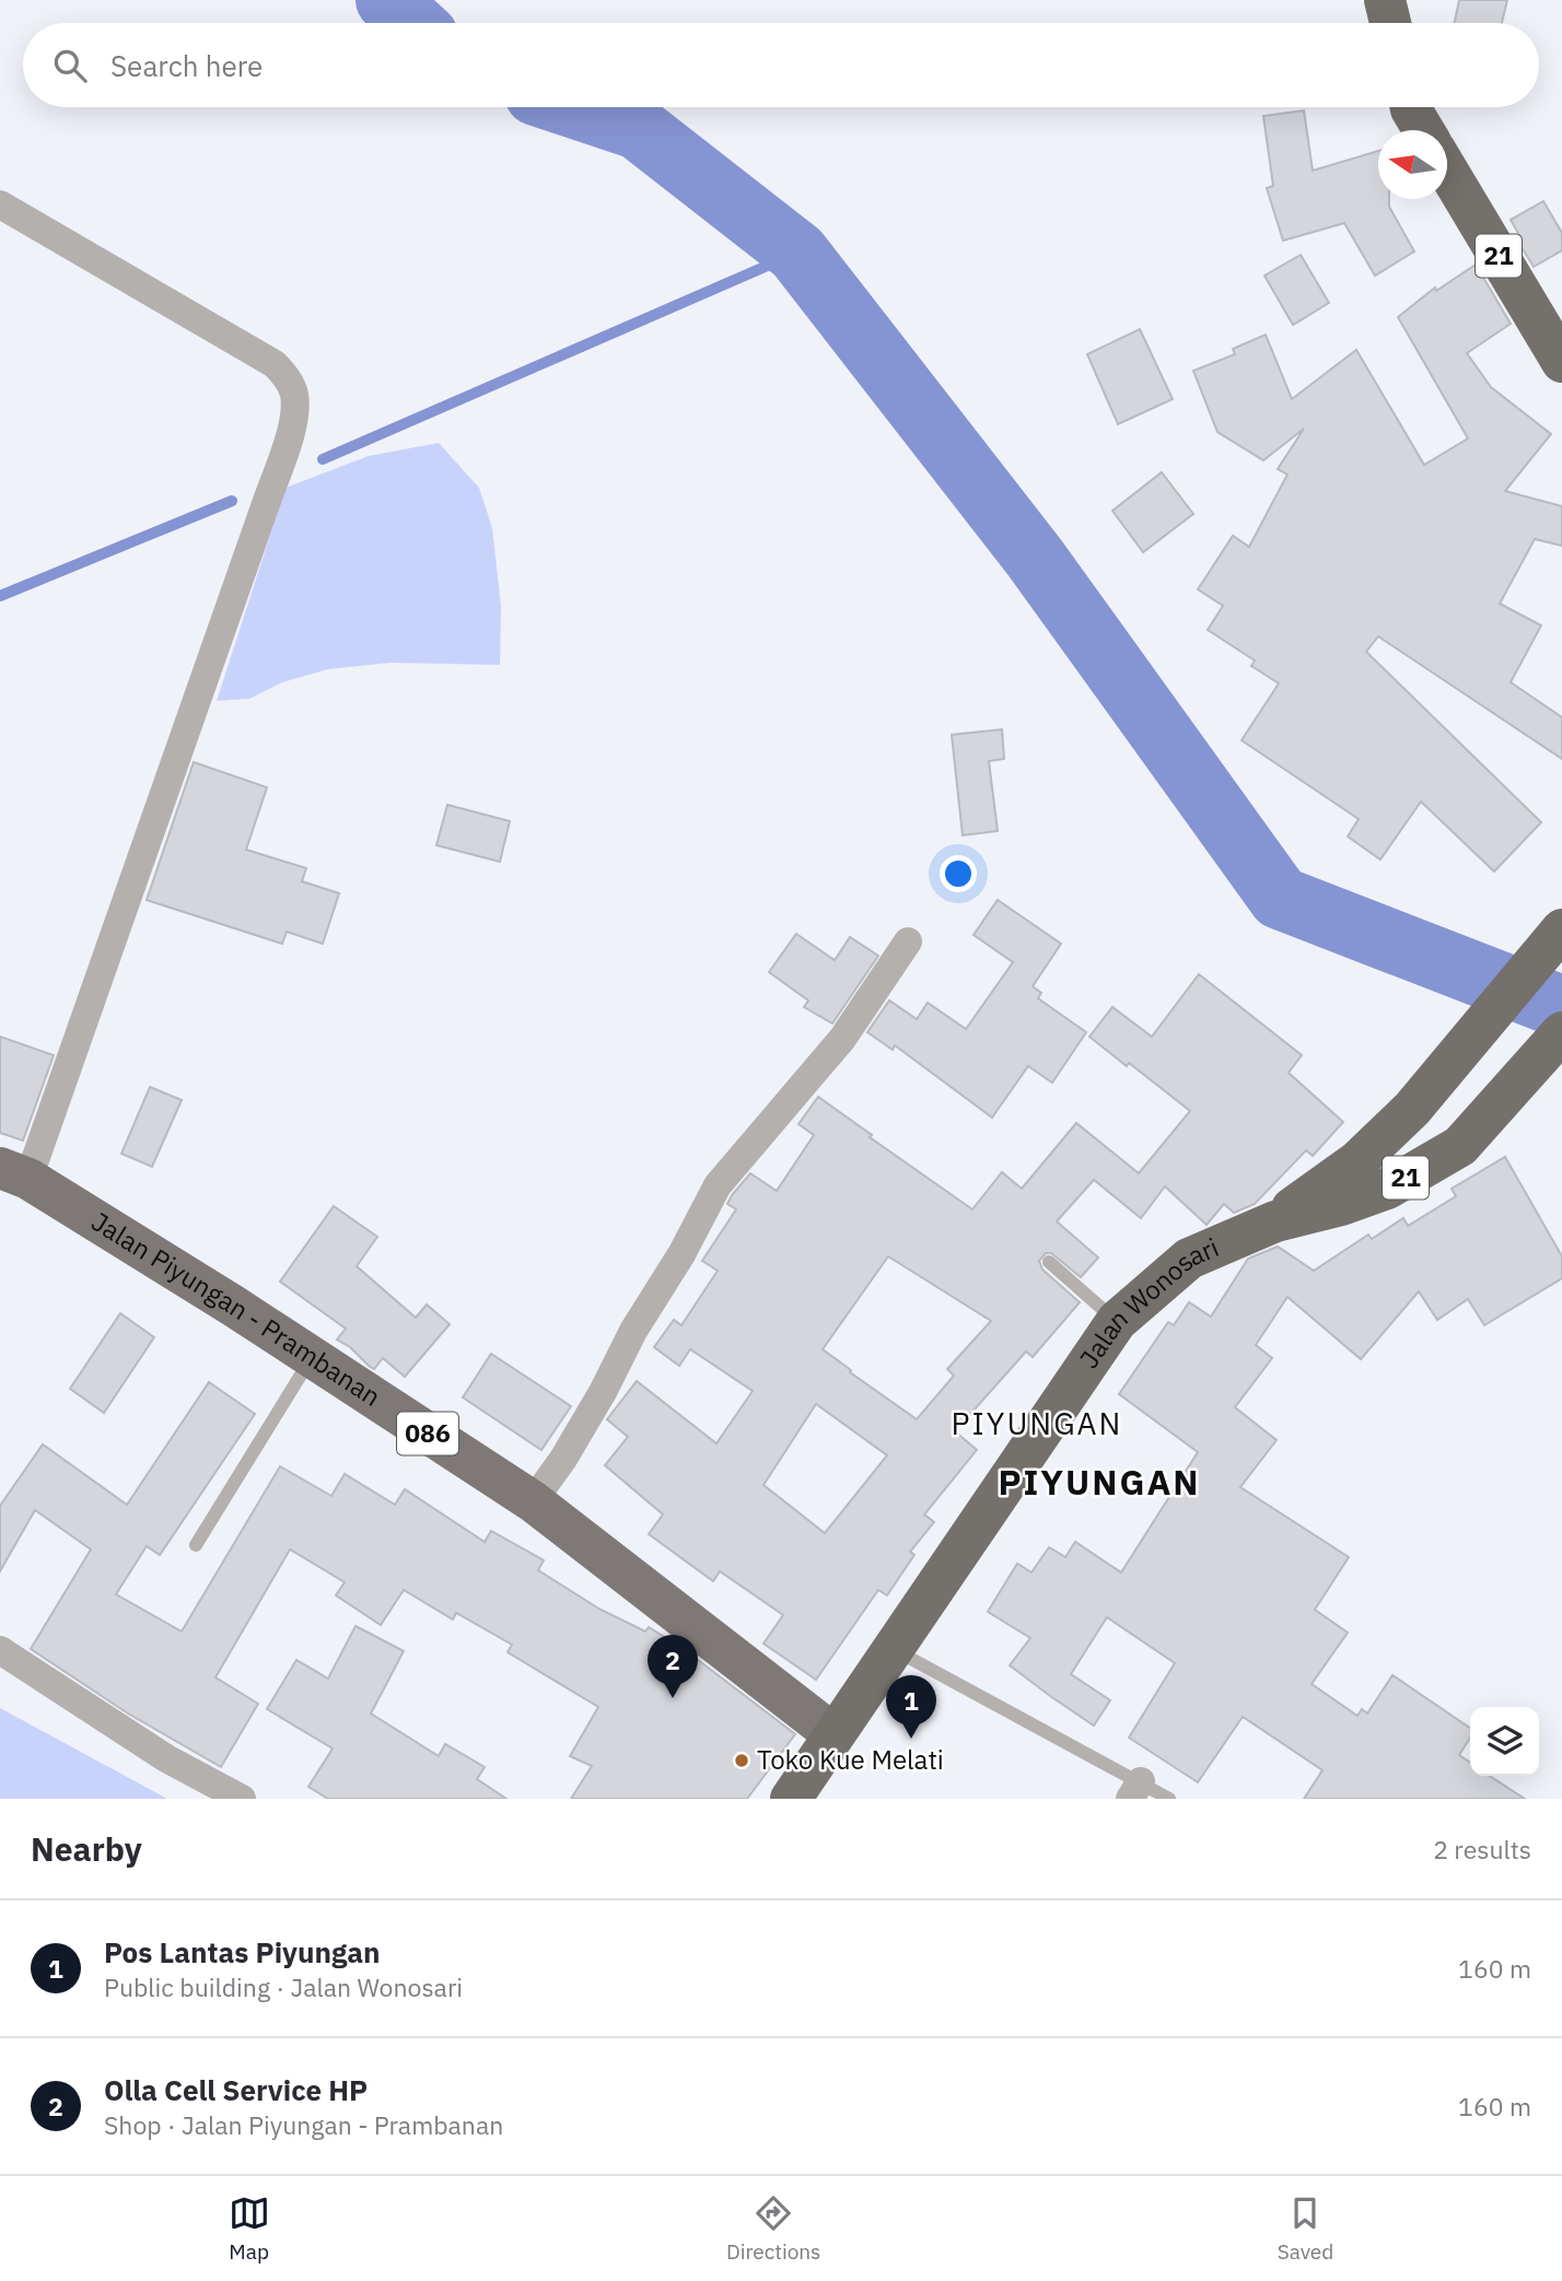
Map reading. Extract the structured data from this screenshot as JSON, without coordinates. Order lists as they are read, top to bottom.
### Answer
{
  "streets": {
    "highway": ["21", "Jalan Wonosari"],
    "main road": ["Jalan Piyungan - Prambanan", "086"]
  },
  "crossings": [
    ["Jalan Piyungan - Prambanan", "Jalan Wonosari"]
  ],
  "districts": ["PIYUNGAN", "PIYUNGAN"],
  "places": ["Toko Kue Melati"],
  "north": "left",
  "page": {
    "search": "Search here",
    "pins": ["2", "1"],
    "heading": ["Nearby", "2 results"],
    "list": [
      {
        "mark": "1",
        "name": "Pos Lantas Piyungan",
        "note": "Public building · Jalan Wonosari",
        "value": "160 m"
      },
      {
        "mark": "2",
        "name": "Olla Cell Service HP",
        "note": "Shop · Jalan Piyungan - Prambanan",
        "value": "160 m"
      }
    ],
    "nav": ["Map", "Directions", "Saved"]
  }
}
